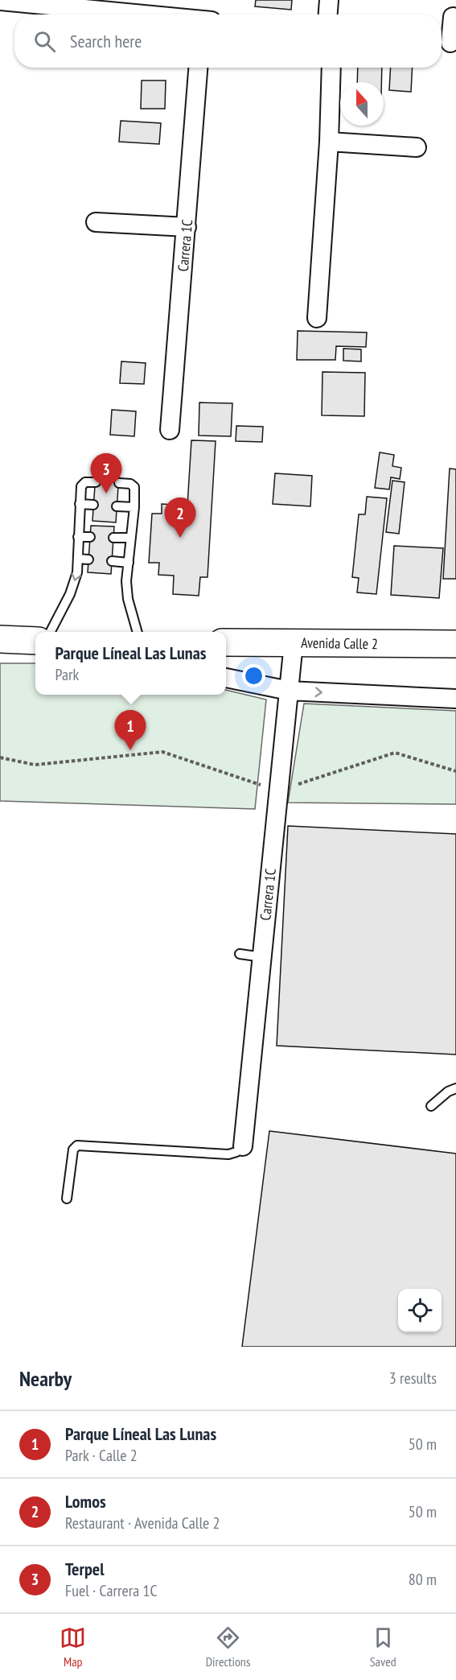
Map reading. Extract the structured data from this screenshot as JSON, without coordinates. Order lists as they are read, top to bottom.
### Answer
{
  "streets": {
    "main road": ["Avenida Calle 2"],
    "street": ["Carrera 1C"]
  },
  "crossings": [
    ["Carrera 1C", "Avenida Calle 2"]
  ],
  "north": "top",
  "page": {
    "search": "Search here",
    "pins": ["3", "2", "1"],
    "popup": ["Parque Líneal Las Lunas", "Park"],
    "heading": ["Nearby", "3 results"],
    "list": [
      {
        "mark": "1",
        "name": "Parque Líneal Las Lunas",
        "note": "Park · Calle 2",
        "value": "50 m"
      },
      {
        "mark": "2",
        "name": "Lomos",
        "note": "Restaurant · Avenida Calle 2",
        "value": "50 m"
      },
      {
        "mark": "3",
        "name": "Terpel",
        "note": "Fuel · Carrera 1C",
        "value": "80 m"
      }
    ],
    "nav": ["Map", "Directions", "Saved"]
  }
}
